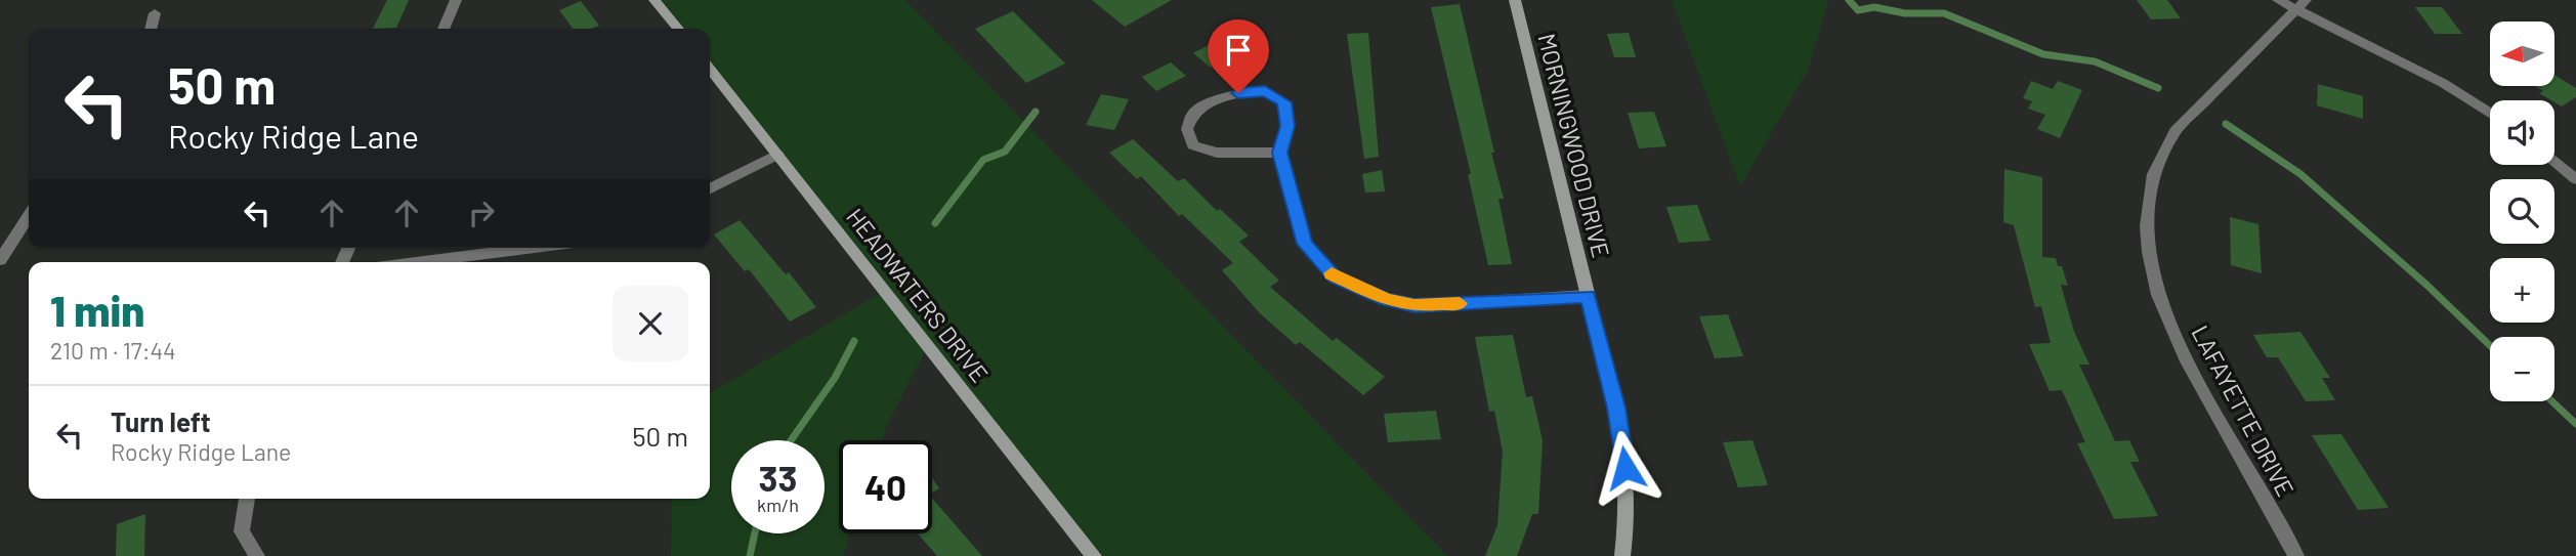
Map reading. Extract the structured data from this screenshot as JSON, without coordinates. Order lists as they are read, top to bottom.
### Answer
{
  "streets": {
    "street": ["MORNINGWOOD DRIVE", "HEADWATERS DRIVE", "LAFAYETTE DRIVE"]
  },
  "north": "left",
  "page": {
    "map_buttons": ["+", "−"],
    "turn": ["50 m", "Rocky Ridge Lane"],
    "heading": ["1 min", "210 m · 17:44"],
    "list": [
      {
        "name": "Turn left",
        "note": "Rocky Ridge Lane",
        "value": "50 m"
      }
    ],
    "speed": "33 km/h",
    "limit": "40"
  }
}
